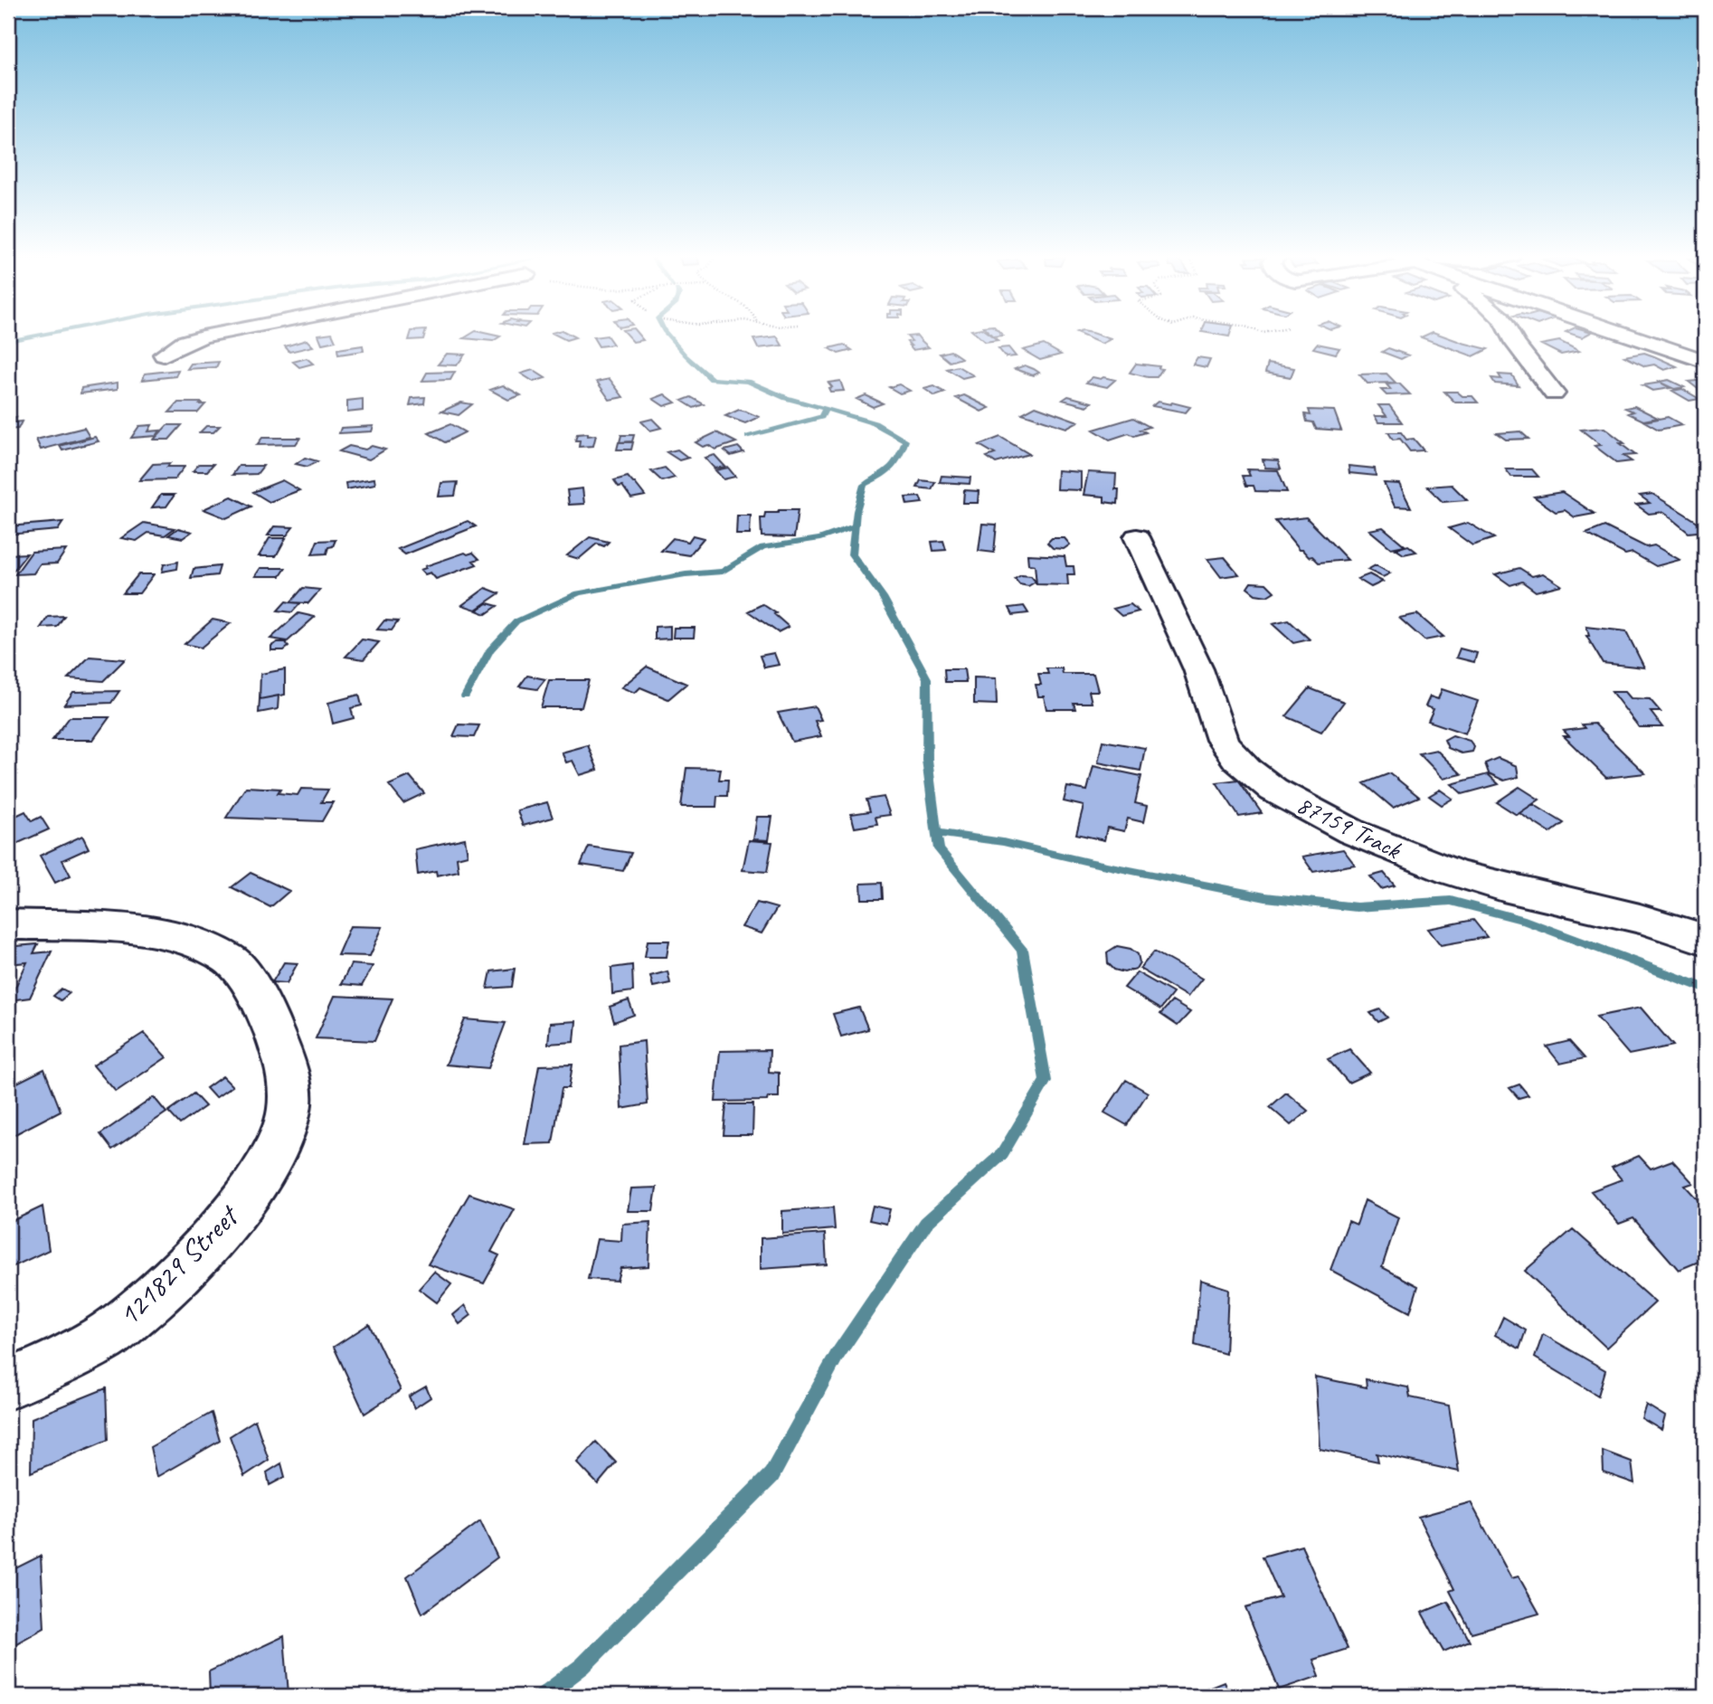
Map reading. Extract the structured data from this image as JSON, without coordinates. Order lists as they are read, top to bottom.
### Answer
{
  "streets": {
    "street": ["87159 Track", "121829 Street"]
  }
}
